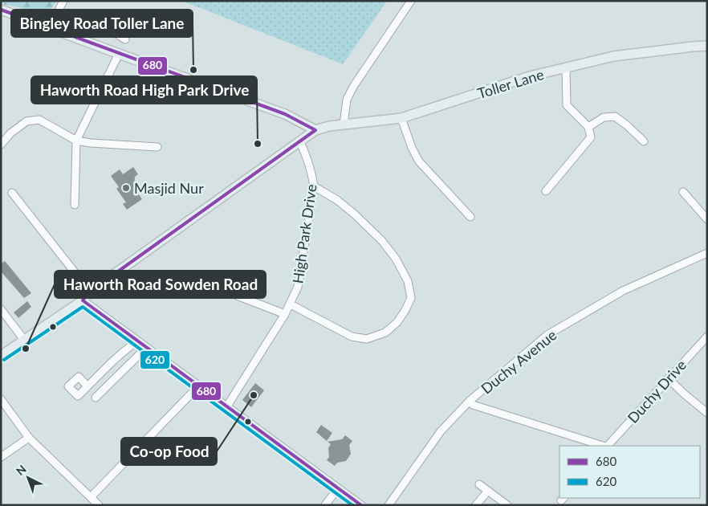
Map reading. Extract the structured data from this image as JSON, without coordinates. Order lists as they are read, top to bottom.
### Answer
{
  "streets": {
    "main road": ["Toller Lane"],
    "street": ["High Park Drive", "Duchy Avenue", "Duchy Drive"]
  },
  "crossings": [
    ["Toller Lane", "High Park Drive"]
  ],
  "places": [
    "Bingley Road Toller Lane",
    "Haworth Road High Park Drive",
    "Masjid Nur",
    "Haworth Road Sowden Road",
    "Co-op Food"
  ],
  "lines": ["transit line 680", "transit line 620"],
  "legend": ["680", "620"],
  "north": "top left"
}
